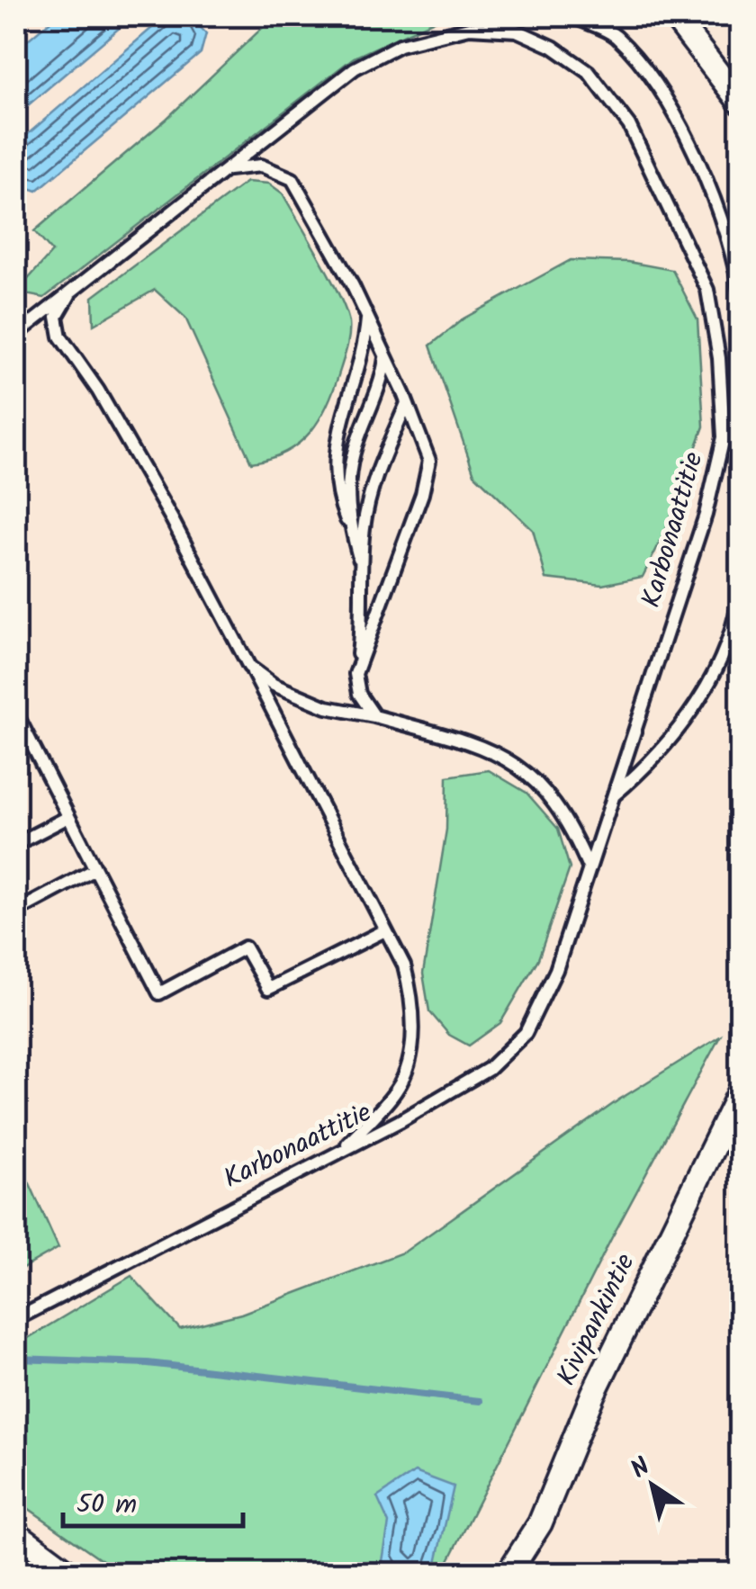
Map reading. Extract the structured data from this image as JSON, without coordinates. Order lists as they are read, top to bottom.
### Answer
{
  "streets": {
    "street": ["Kivipankintie"],
    "lane": ["Karbonaattitie"]
  },
  "scale_bar": "50 m",
  "north": "top left"
}
